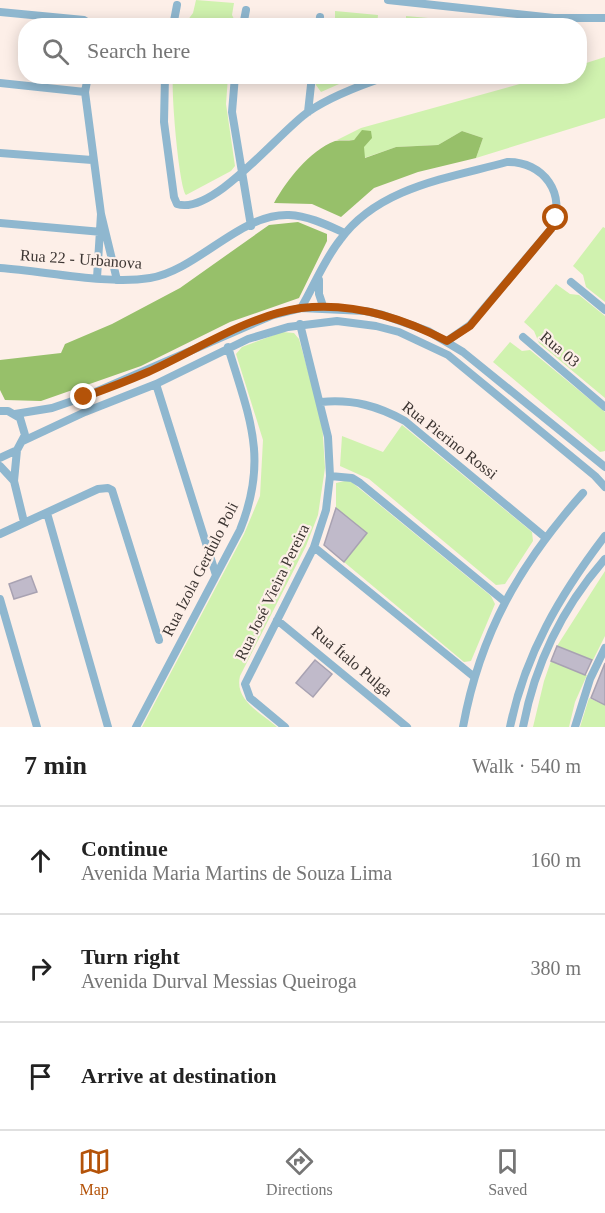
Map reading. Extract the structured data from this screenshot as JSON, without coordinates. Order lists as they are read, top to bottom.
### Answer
{
  "streets": {
    "street": [
      "Rua 22 - Urbanova",
      "Rua 03",
      "Rua Pierino Rossi",
      "Rua Izola Gerdulo Poli",
      "Rua José Vieira Pereira",
      "Rua Ítalo Pulga"
    ]
  },
  "crossings": [
    ["Rua Pierino Rossi", "Rua José Vieira Pereira"],
    ["Rua José Vieira Pereira", "Rua Ítalo Pulga"]
  ],
  "page": {
    "search": "Search here",
    "heading": ["7 min", "Walk · 540 m"],
    "list": [
      ["Continue", "Avenida Maria Martins de Souza Lima", "160 m"],
      ["Turn right", "Avenida Durval Messias Queiroga", "380 m"],
      "Arrive at destination"
    ],
    "nav": ["Map", "Directions", "Saved"]
  }
}
